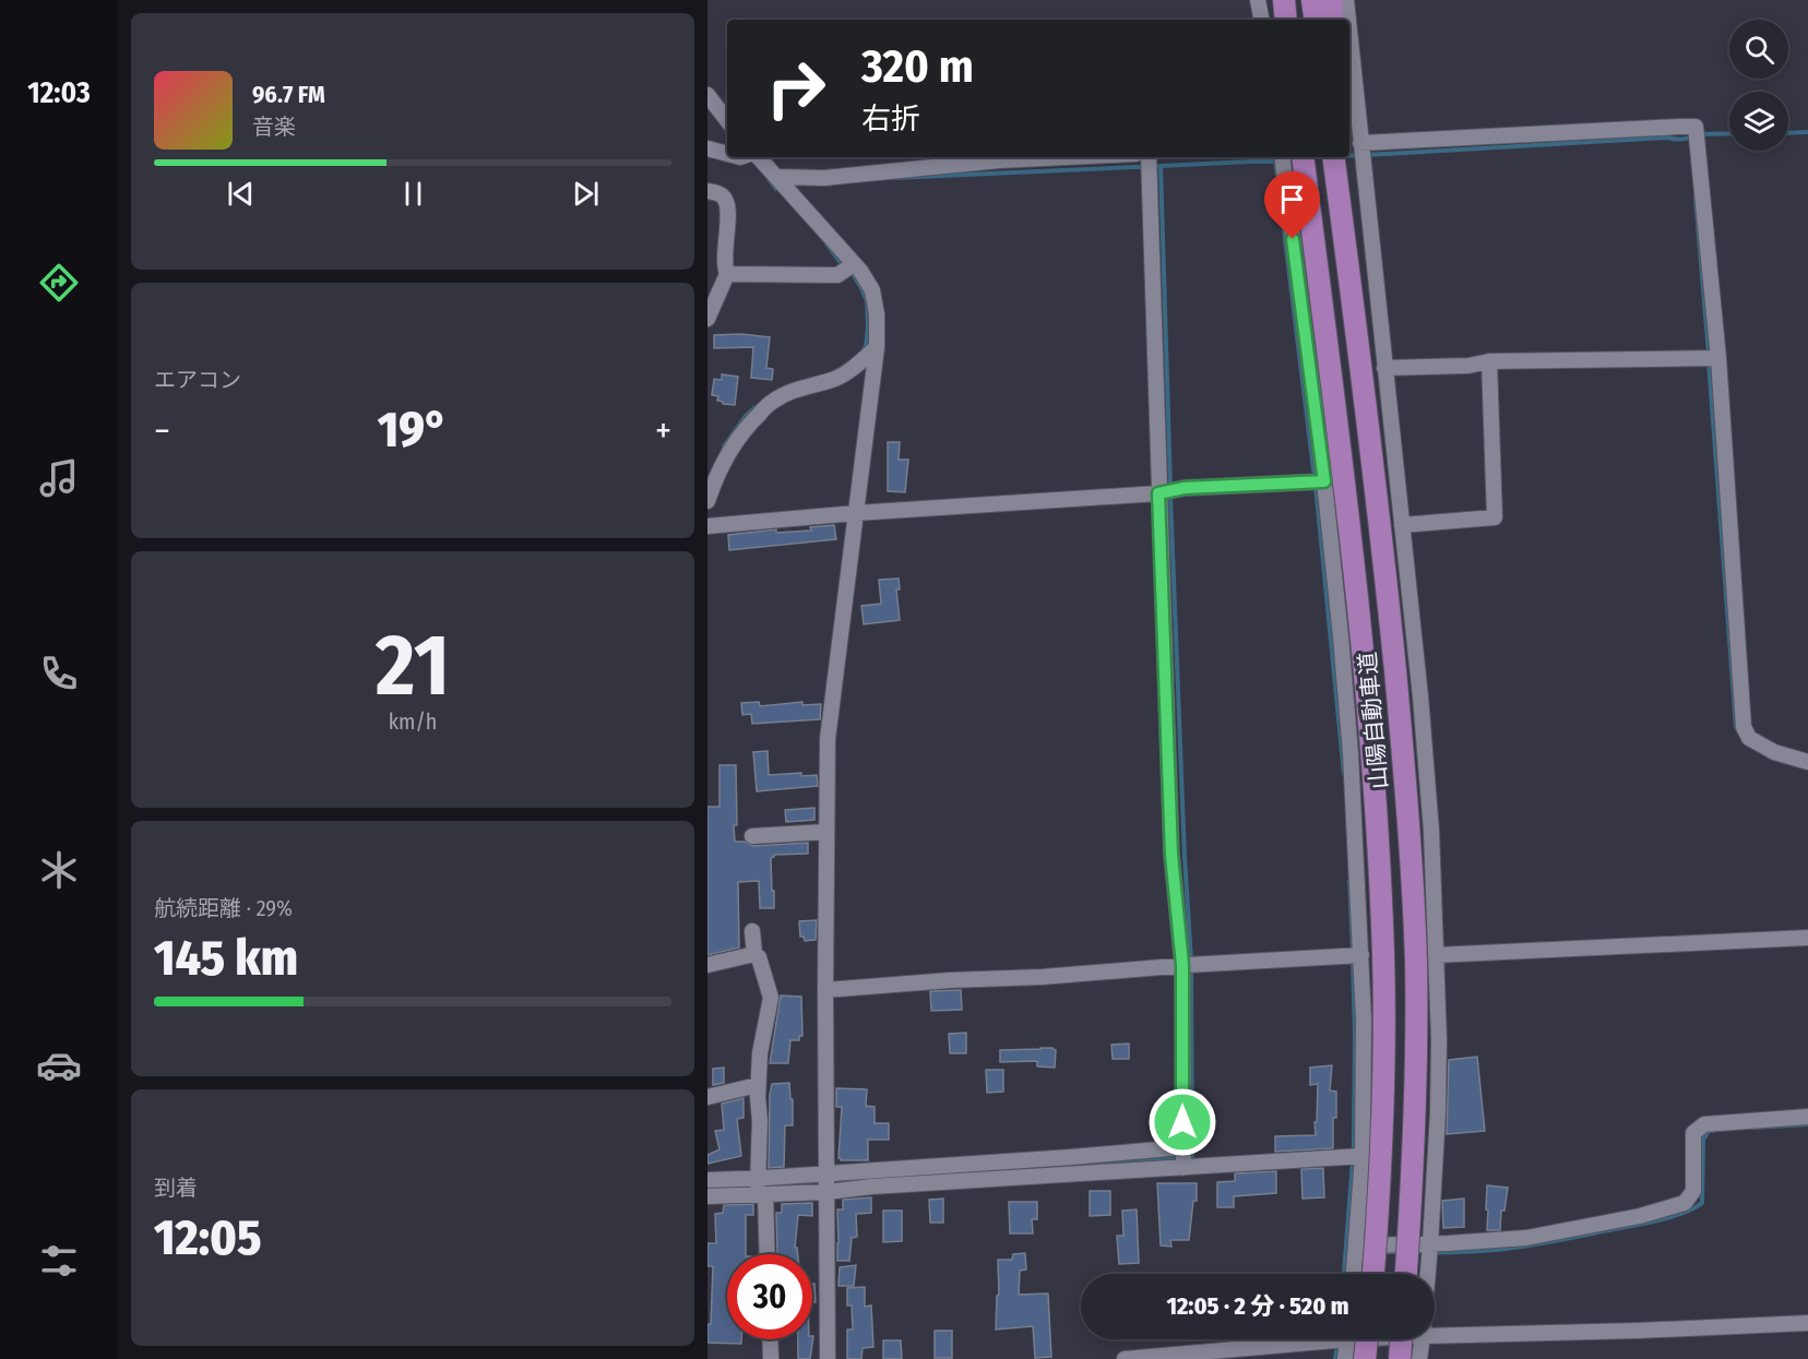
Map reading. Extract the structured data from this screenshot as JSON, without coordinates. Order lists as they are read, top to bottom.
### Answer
{
  "streets": {
    "highway": ["山陽自動車道"]
  },
  "page": {
    "tabs": "12:03",
    "turn": ["320 m", "右折"],
    "song": ["96.7 FM", "音楽"],
    "tile": [
      "エアコン",
      ["21", "km/h"],
      ["航続距離 · 29%", "145 km"],
      ["到着", "12:05"]
    ],
    "heat": ["−", "19°", "+"],
    "limit": "30",
    "trip": "12:05 · 2 分 · 520 m"
  }
}
